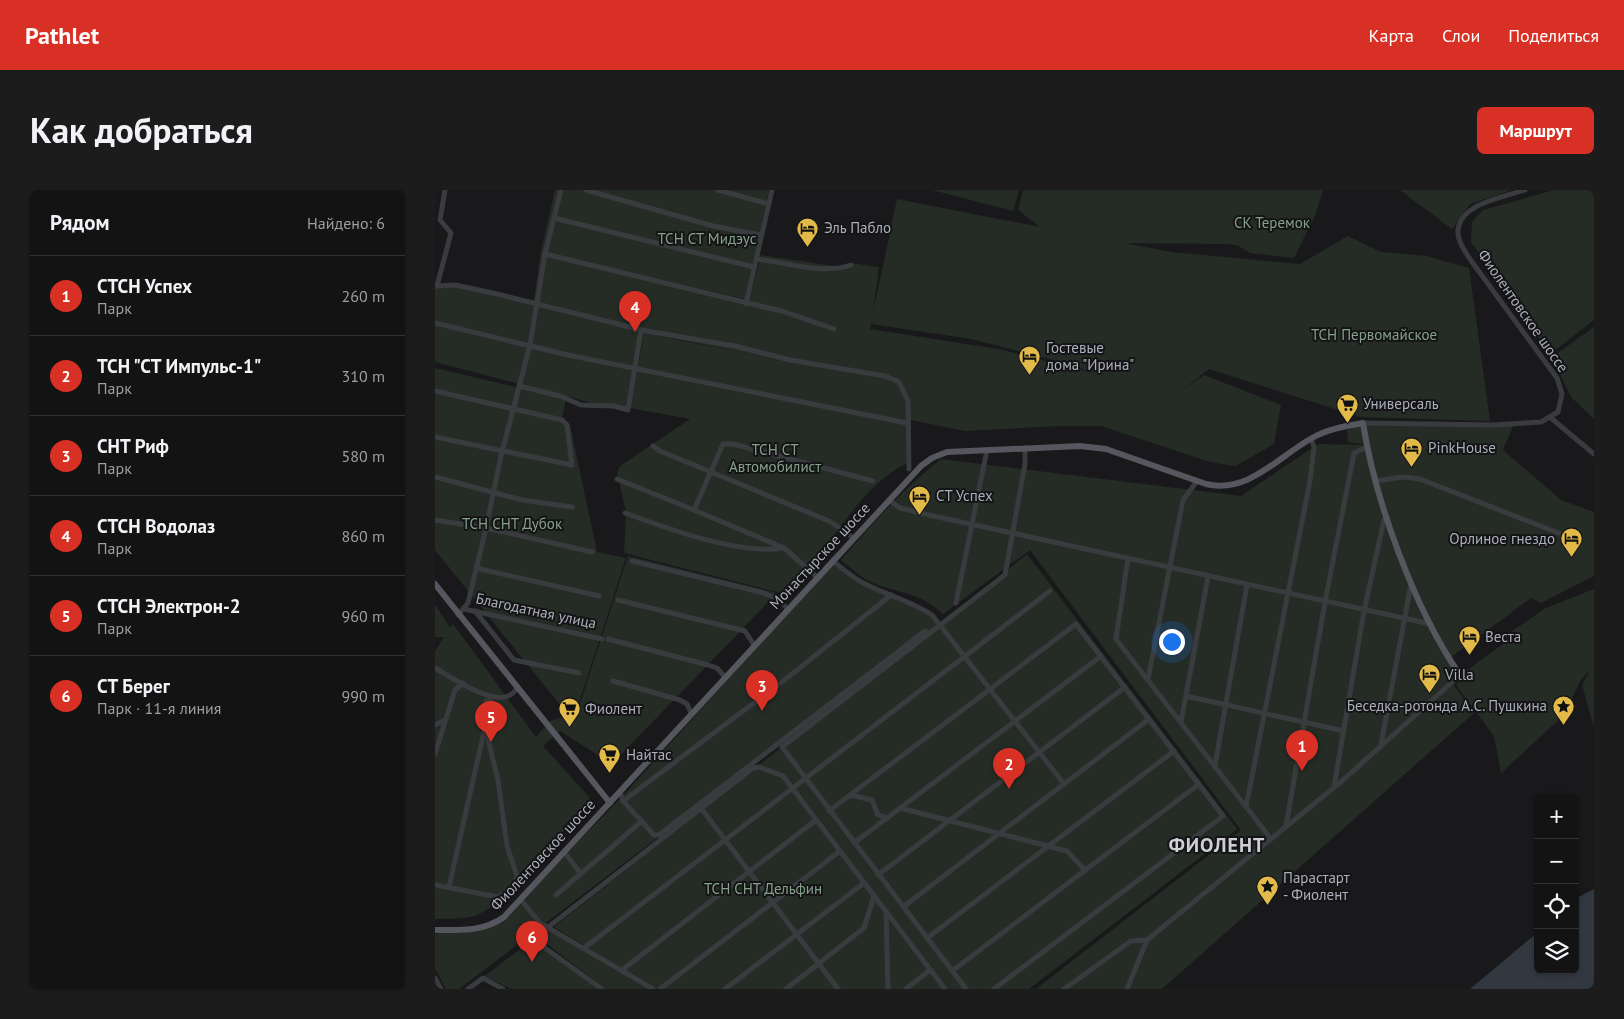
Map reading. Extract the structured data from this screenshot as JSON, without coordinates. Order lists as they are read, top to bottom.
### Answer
{
  "streets": {
    "main road": ["Фиолентовское шоссе", "Монастырское шоссе"],
    "street": ["Благодатная улица"]
  },
  "crossings": [
    ["Фиолентовское шоссе", "Монастырское шоссе"],
    ["Монастырское шоссе", "Благодатная улица"]
  ],
  "districts": ["ФИОЛЕНТ"],
  "parks": [
    "СК Теремок",
    "ТСН СТ Мидэус",
    "ТСН Первомайское",
    "ТСН СТ Автомобилист",
    "ТСН СНТ Дубок",
    "ТСН СНТ Дельфин"
  ],
  "places": {
    "hotel": [
      "Эль Пабло",
      "Гостевые дома \"Ирина\"",
      "PinkHouse",
      "СТ Успех",
      "Орлиное гнездо",
      "Веста",
      "Villa"
    ],
    "supermarket": ["Универсаль", "Фиолент", "Найтас"],
    "place": ["Беседка-ротонда А.С. Пушкина", "Парастарт - Фиолент"]
  },
  "page": {
    "header": "Pathlet",
    "nav": ["Карта", "Слои", "Поделиться"],
    "title": "Как добраться",
    "buttons": "Маршрут",
    "heading": ["Рядом", "Найдено: 6"],
    "list": [
      {
        "mark": "1",
        "name": "СТСН Успех",
        "note": "Парк",
        "value": "260 m"
      },
      {
        "mark": "2",
        "name": "ТСН \"СТ Импульс-1\"",
        "note": "Парк",
        "value": "310 m"
      },
      {
        "mark": "3",
        "name": "СНТ Риф",
        "note": "Парк",
        "value": "580 m"
      },
      {
        "mark": "4",
        "name": "СТСН Водолаз",
        "note": "Парк",
        "value": "860 m"
      },
      {
        "mark": "5",
        "name": "СТСН Электрон-2",
        "note": "Парк",
        "value": "960 m"
      },
      {
        "mark": "6",
        "name": "СТ Берег",
        "note": "Парк · 11-я линия",
        "value": "990 m"
      }
    ],
    "pins": [
      "4",
      "3",
      "5",
      "1",
      "2",
      "6"
    ],
    "map_buttons": ["+", "−"]
  }
}
